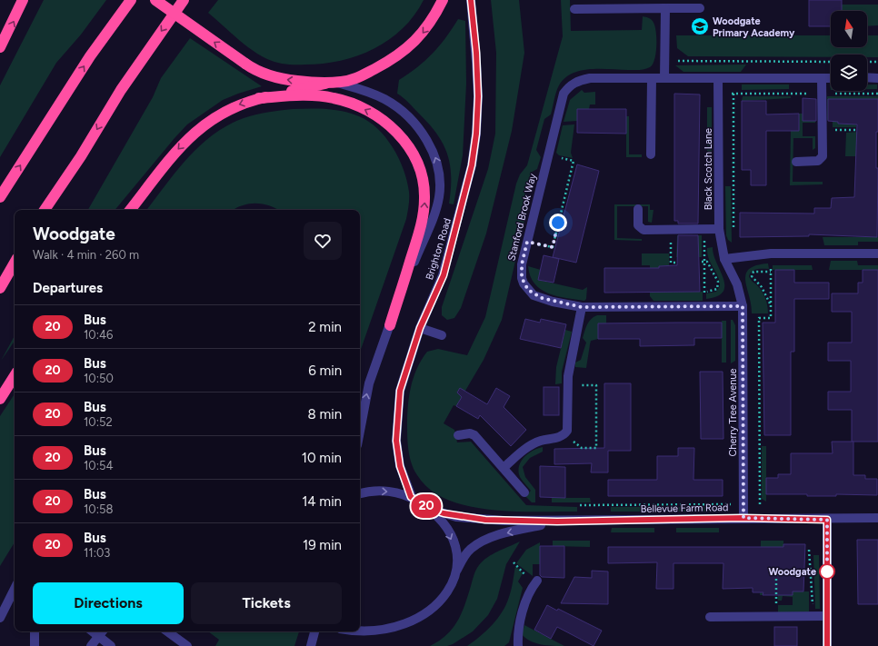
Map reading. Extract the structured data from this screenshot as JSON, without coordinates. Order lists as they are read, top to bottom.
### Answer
{
  "streets": {
    "street": [
      "Black Scotch Lane",
      "Stanford Brook Way",
      "Brighton Road",
      "Cherry Tree Avenue",
      "Bellevue Farm Road"
    ]
  },
  "crossings": [
    ["Black Scotch Lane", "Stanford Brook Way"],
    ["Stanford Brook Way", "Cherry Tree Avenue"],
    ["Cherry Tree Avenue", "Bellevue Farm Road"]
  ],
  "places": {
    "school or university": ["Woodgate Primary Academy"],
    "other": ["Woodgate"]
  },
  "lines": ["bus line 20"],
  "north": "top",
  "page": {
    "on_map": "20",
    "heading": [
      ["Woodgate", "Walk · 4 min · 260 m"],
      "Departures"
    ],
    "list": [
      {
        "mark": "20",
        "name": "Bus",
        "note": "10:46",
        "value": "2 min"
      },
      {
        "mark": "20",
        "name": "Bus",
        "note": "10:50",
        "value": "6 min"
      },
      {
        "mark": "20",
        "name": "Bus",
        "note": "10:52",
        "value": "8 min"
      },
      {
        "mark": "20",
        "name": "Bus",
        "note": "10:54",
        "value": "10 min"
      },
      {
        "mark": "20",
        "name": "Bus",
        "note": "10:58",
        "value": "14 min"
      },
      {
        "mark": "20",
        "name": "Bus",
        "note": "11:03",
        "value": "19 min"
      }
    ],
    "buttons": ["Directions", "Tickets"]
  }
}
